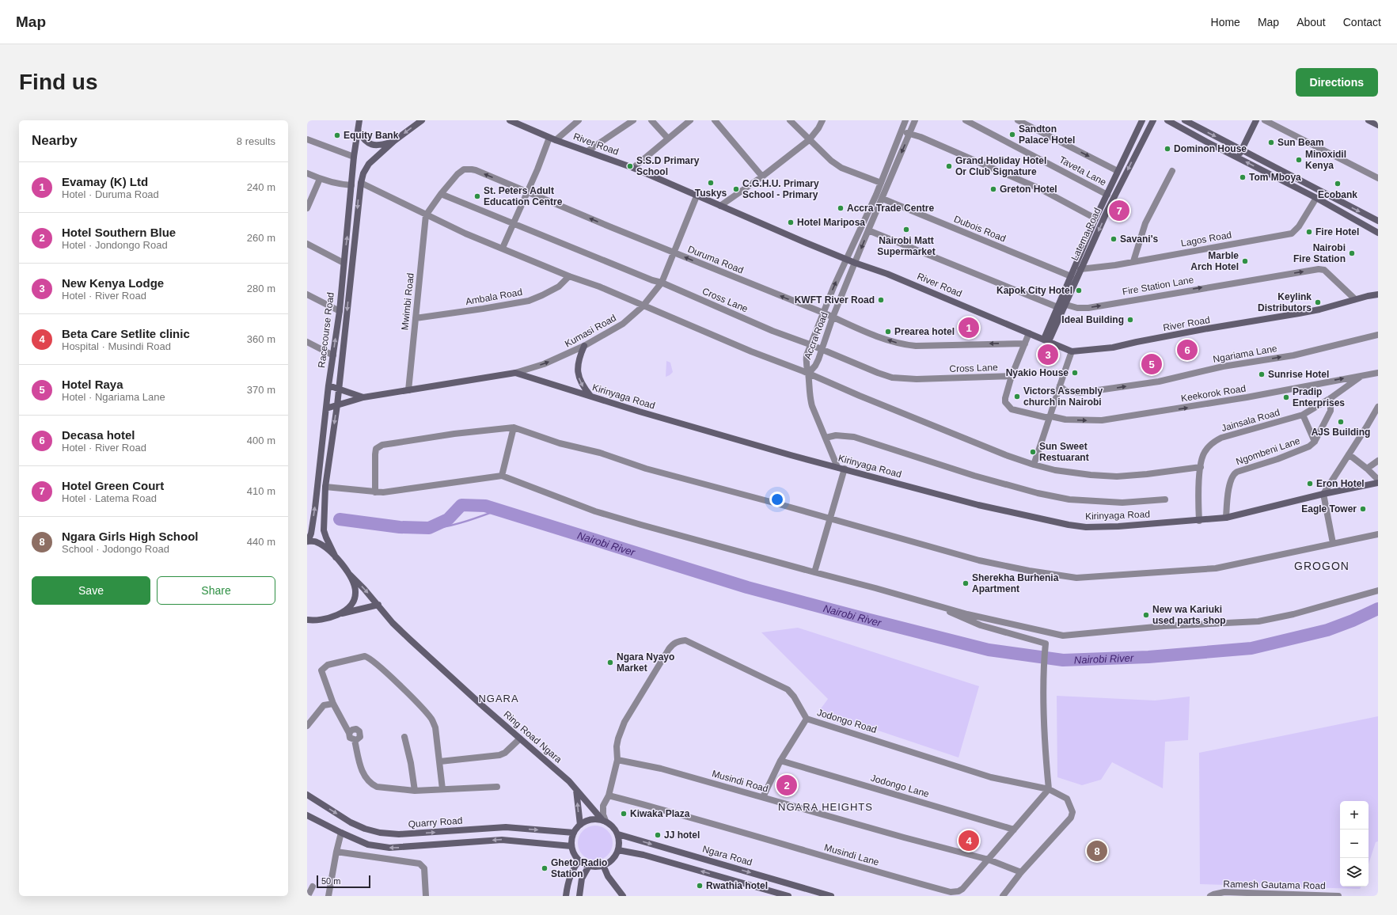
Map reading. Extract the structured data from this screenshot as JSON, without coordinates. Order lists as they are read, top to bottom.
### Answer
{
  "streets": {
    "main road": [
      "River Road",
      "Latema Road",
      "Racecourse Road",
      "Kirinyaga Road",
      "Ring Road Ngara",
      "Quarry Road",
      "Ngara Road"
    ],
    "street": [
      "Taveta Lane",
      "Dubois Road",
      "Lagos Road",
      "Duruma Road",
      "Fire Station Lane",
      "Ambala Road",
      "Cross Lane",
      "Mwimbi Road",
      "Kumasi Road",
      "Accra Road",
      "Ngariama Lane",
      "Keekorok Road",
      "Jainsala Road",
      "Ngombeni Lane",
      "Jodongo Road",
      "Musindi Road",
      "Jodongo Lane",
      "Musindi Lane",
      "Ramesh Gautama Road"
    ]
  },
  "crossings": [
    ["River Road", "Latema Road"],
    ["River Road", "Fire Station Lane"],
    ["River Road", "Kumasi Road"],
    ["River Road", "Accra Road"],
    ["Taveta Lane", "Latema Road"],
    ["Dubois Road", "Latema Road"],
    ["Dubois Road", "Accra Road"],
    ["Latema Road", "Lagos Road"],
    ["Latema Road", "Fire Station Lane"],
    ["Duruma Road", "Cross Lane"],
    ["Duruma Road", "Mwimbi Road"],
    ["Duruma Road", "Kumasi Road"],
    ["Duruma Road", "Accra Road"],
    ["Ambala Road", "Mwimbi Road"],
    ["Cross Lane", "Kumasi Road"],
    ["Cross Lane", "Accra Road"],
    ["Cross Lane", "Keekorok Road"],
    ["Mwimbi Road", "Kirinyaga Road"],
    ["Racecourse Road", "Kirinyaga Road"],
    ["Racecourse Road", "Ring Road Ngara"],
    ["Kumasi Road", "Kirinyaga Road"],
    ["Keekorok Road", "Jainsala Road"],
    ["Kirinyaga Road", "Jainsala Road"],
    ["Kirinyaga Road", "Ngombeni Lane"],
    ["Jainsala Road", "Ngombeni Lane"],
    ["Jodongo Road", "Musindi Road"],
    ["Jodongo Road", "Musindi Lane"],
    ["Ring Road Ngara", "Quarry Road"],
    ["Ring Road Ngara", "Ngara Road"],
    ["Musindi Road", "Musindi Lane"],
    ["Jodongo Lane", "Musindi Lane"],
    ["Quarry Road", "Ngara Road"]
  ],
  "one_way": [
    "Duruma Road",
    "Fire Station Lane",
    "Ngariama Lane",
    "Keekorok Road"
  ],
  "districts": ["GROGON", "NGARA", "NGARA HEIGHTS"],
  "water": ["Nairobi River"],
  "places": [
    "Sandton Palace Hotel",
    "Equity Bank",
    "Sun Beam",
    "Dominon House",
    "Minoxidil Kenya",
    "S.S.D Primary School",
    "Grand Holiday Hotel Or Club Signature",
    "Tom Mboya",
    "Tuskys",
    "Ecobank",
    "C.G.H.U. Primary School - Primary",
    "Greton Hotel",
    "St. Peters Adult Education Centre",
    "Accra Trade Centre",
    "Hotel Mariposa",
    "Nairobi Matt Supermarket",
    "Fire Hotel",
    "Savani's",
    "Nairobi Fire Station",
    "Marble Arch Hotel",
    "Kapok City Hotel",
    "KWFT River Road",
    "Keylink Distributors",
    "Ideal Building",
    "Prearea hotel",
    "Nyakio House",
    "Sunrise Hotel",
    "Victors Assembly church in Nairobi",
    "Pradip Enterprises",
    "AJS Building",
    "Sun Sweet Restuarant",
    "Eron Hotel",
    "Eagle Tower",
    "Sherekha Burhenia Apartment",
    "New wa Kariuki used parts shop",
    "Ngara Nyayo Market",
    "Kiwaka Plaza",
    "JJ hotel",
    "Gheto Radio Station",
    "Rwathia hotel"
  ],
  "scale_bar": "50 m",
  "page": {
    "header": "Map",
    "nav": [
      "Home",
      "Map",
      "About",
      "Contact"
    ],
    "buttons": [
      "Directions",
      ["Save", "Share"]
    ],
    "title": "Find us",
    "heading": ["Nearby", "8 results"],
    "list": [
      {
        "mark": "1",
        "name": "Evamay (K) Ltd",
        "note": "Hotel · Duruma Road",
        "value": "240 m"
      },
      {
        "mark": "2",
        "name": "Hotel Southern Blue",
        "note": "Hotel · Jondongo Road",
        "value": "260 m"
      },
      {
        "mark": "3",
        "name": "New Kenya Lodge",
        "note": "Hotel · River Road",
        "value": "280 m"
      },
      {
        "mark": "4",
        "name": "Beta Care Setlite clinic",
        "note": "Hospital · Musindi Road",
        "value": "360 m"
      },
      {
        "mark": "5",
        "name": "Hotel Raya",
        "note": "Hotel · Ngariama Lane",
        "value": "370 m"
      },
      {
        "mark": "6",
        "name": "Decasa hotel",
        "note": "Hotel · River Road",
        "value": "400 m"
      },
      {
        "mark": "7",
        "name": "Hotel Green Court",
        "note": "Hotel · Latema Road",
        "value": "410 m"
      },
      {
        "mark": "8",
        "name": "Ngara Girls High School",
        "note": "School · Jodongo Road",
        "value": "440 m"
      }
    ],
    "pins": [
      "7",
      "1",
      "6",
      "3",
      "5",
      "2",
      "4",
      "8"
    ],
    "map_buttons": ["+", "−"],
    "scale": "50 m"
  }
}
